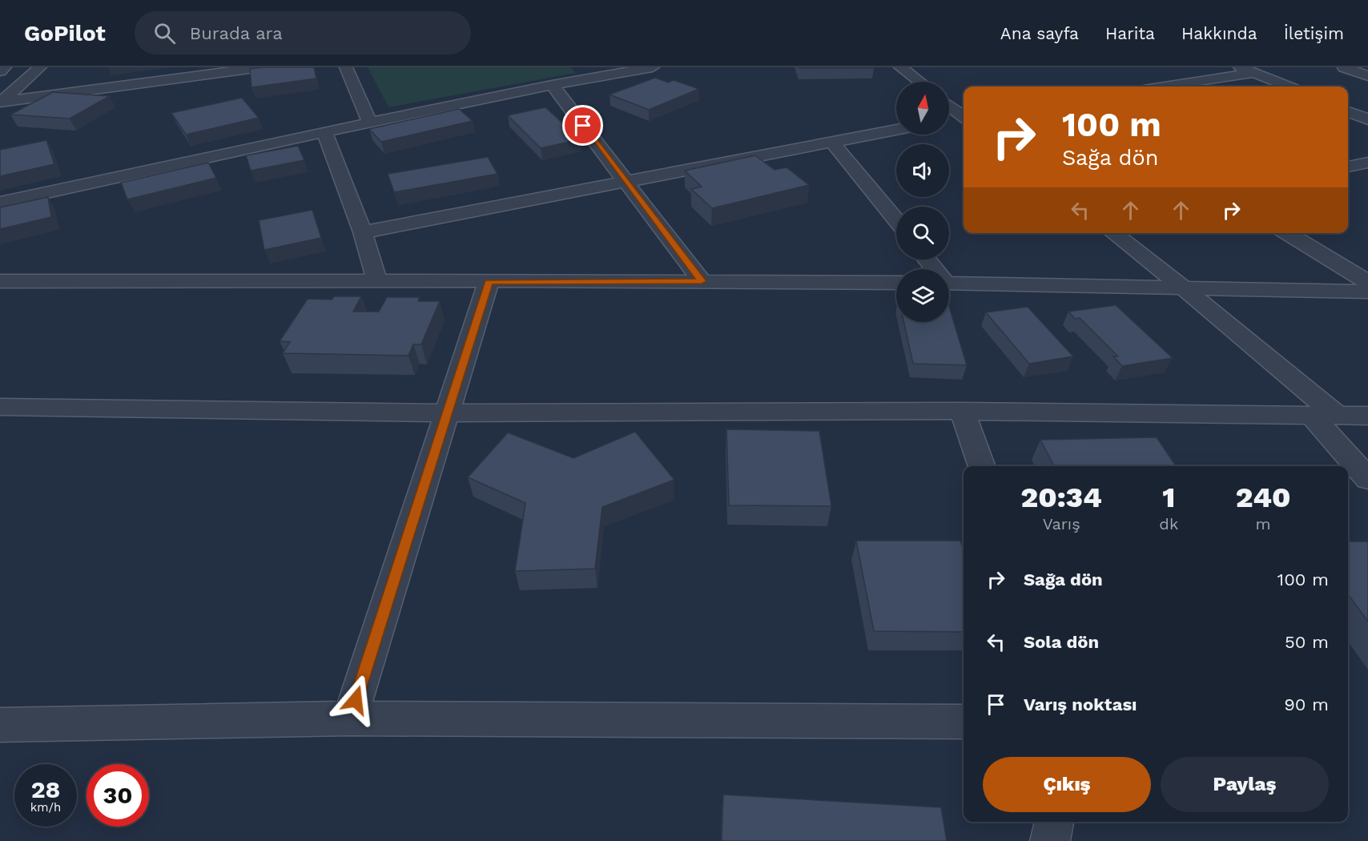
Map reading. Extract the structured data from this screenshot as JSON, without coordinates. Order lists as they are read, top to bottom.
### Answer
{
  "north": "top",
  "page": {
    "header": "GoPilot",
    "search": "Burada ara",
    "nav": [
      "Ana sayfa",
      "Harita",
      "Hakkında",
      "İletişim"
    ],
    "turn": ["100 m", "Sağa dön"],
    "eta": [
      "20:34",
      "Varış",
      "1",
      "dk",
      "240",
      "m"
    ],
    "list": [
      {
        "name": "Sağa dön",
        "value": "100 m"
      },
      {
        "name": "Sola dön",
        "value": "50 m"
      },
      {
        "name": "Varış noktası",
        "value": "90 m"
      }
    ],
    "buttons": ["Çıkış", "Paylaş"],
    "speed": "28 km/h",
    "limit": "30"
  }
}
